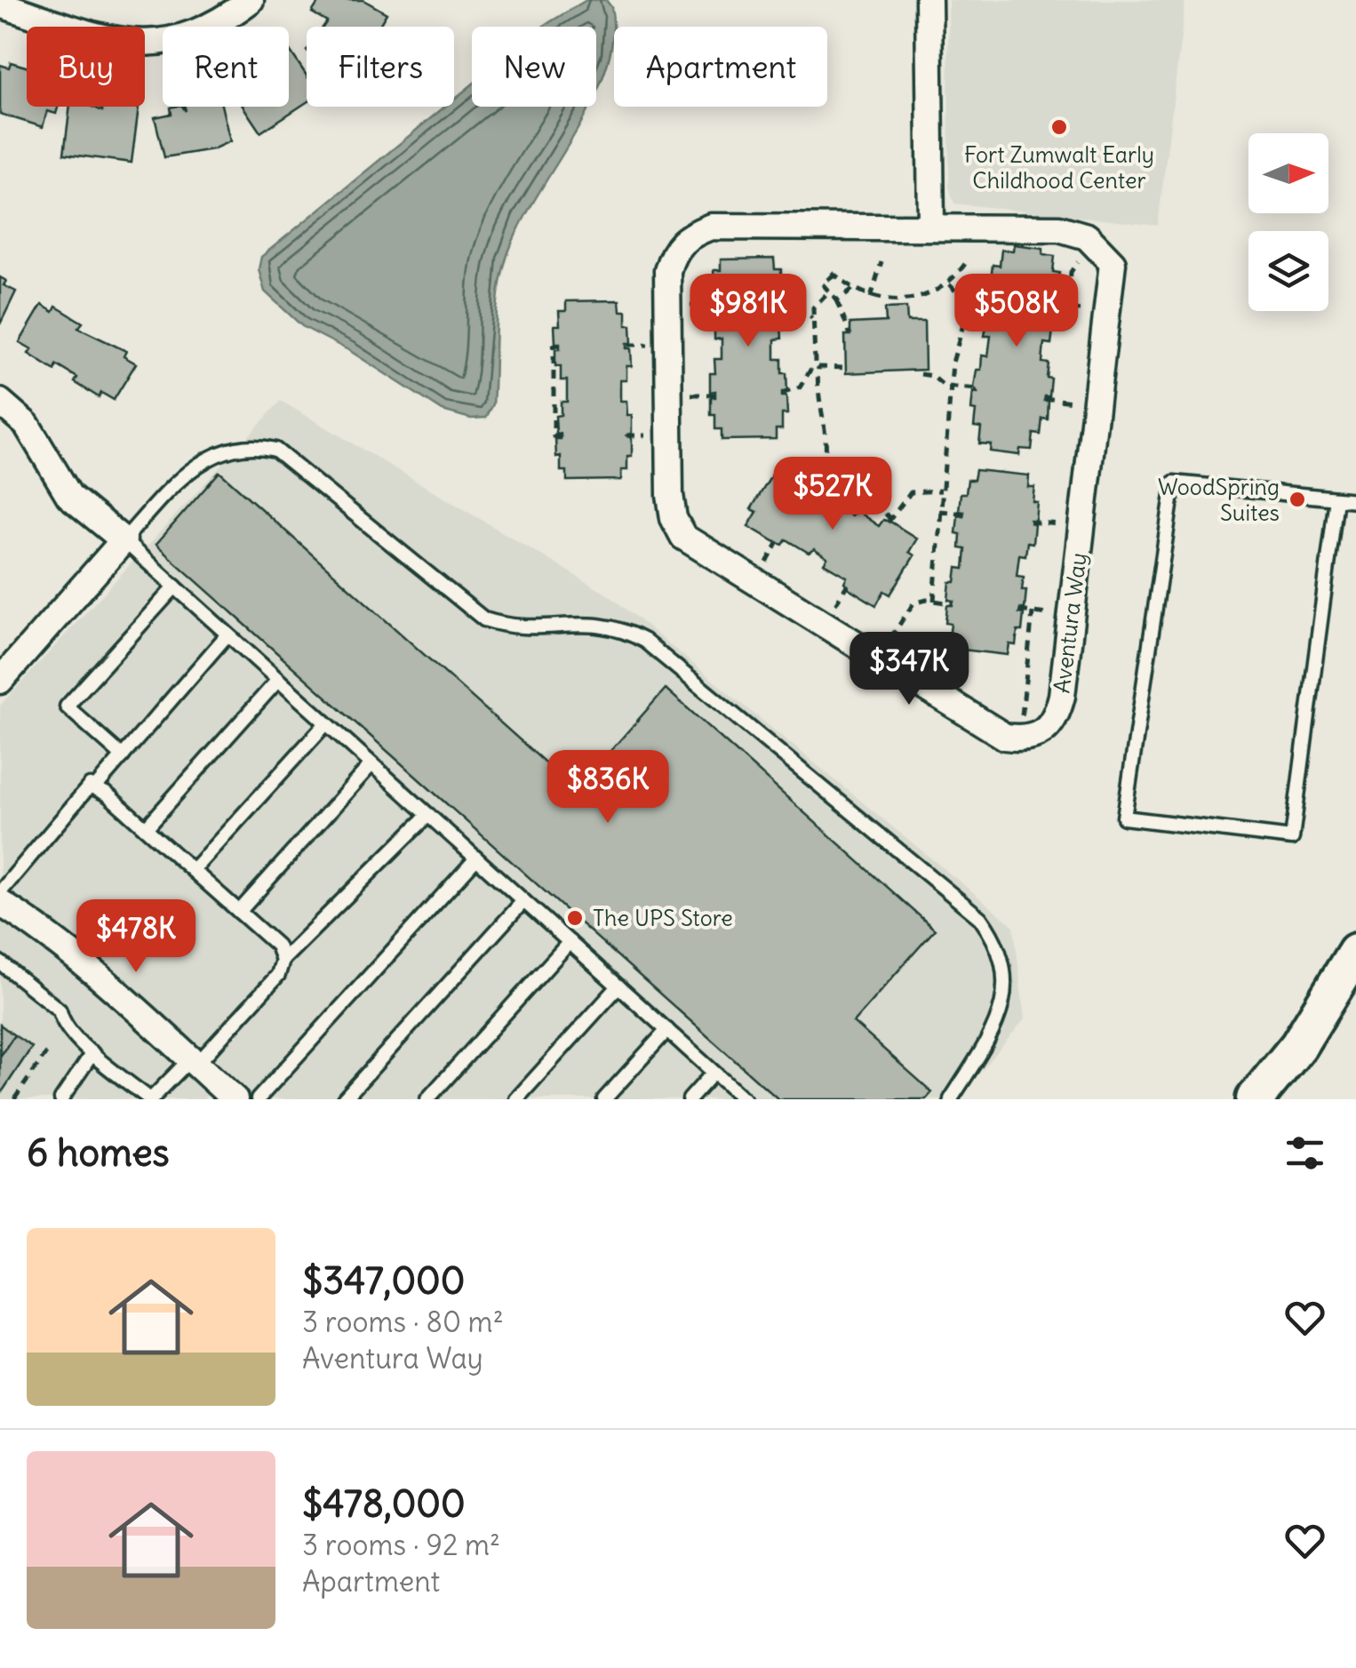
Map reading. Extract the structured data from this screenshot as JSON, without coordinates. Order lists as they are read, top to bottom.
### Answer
{
  "streets": {
    "street": ["Aventura Way"]
  },
  "places": ["Fort Zumwalt Early Childhood Center", "WoodSpring Suites", "The UPS Store"],
  "north": "right",
  "page": {
    "chip": [
      "Buy",
      "Rent",
      "Filters",
      "New",
      "Apartment"
    ],
    "price": [
      "$981K",
      "$508K",
      "$527K",
      "$347K",
      "$836K",
      "$478K"
    ],
    "heading": "6 homes",
    "list": [
      {
        "name": "$347,000",
        "note": "3 rooms · 80 m² · Aventura Way"
      },
      {
        "name": "$478,000",
        "note": "3 rooms · 92 m² · Apartment"
      }
    ]
  }
}
